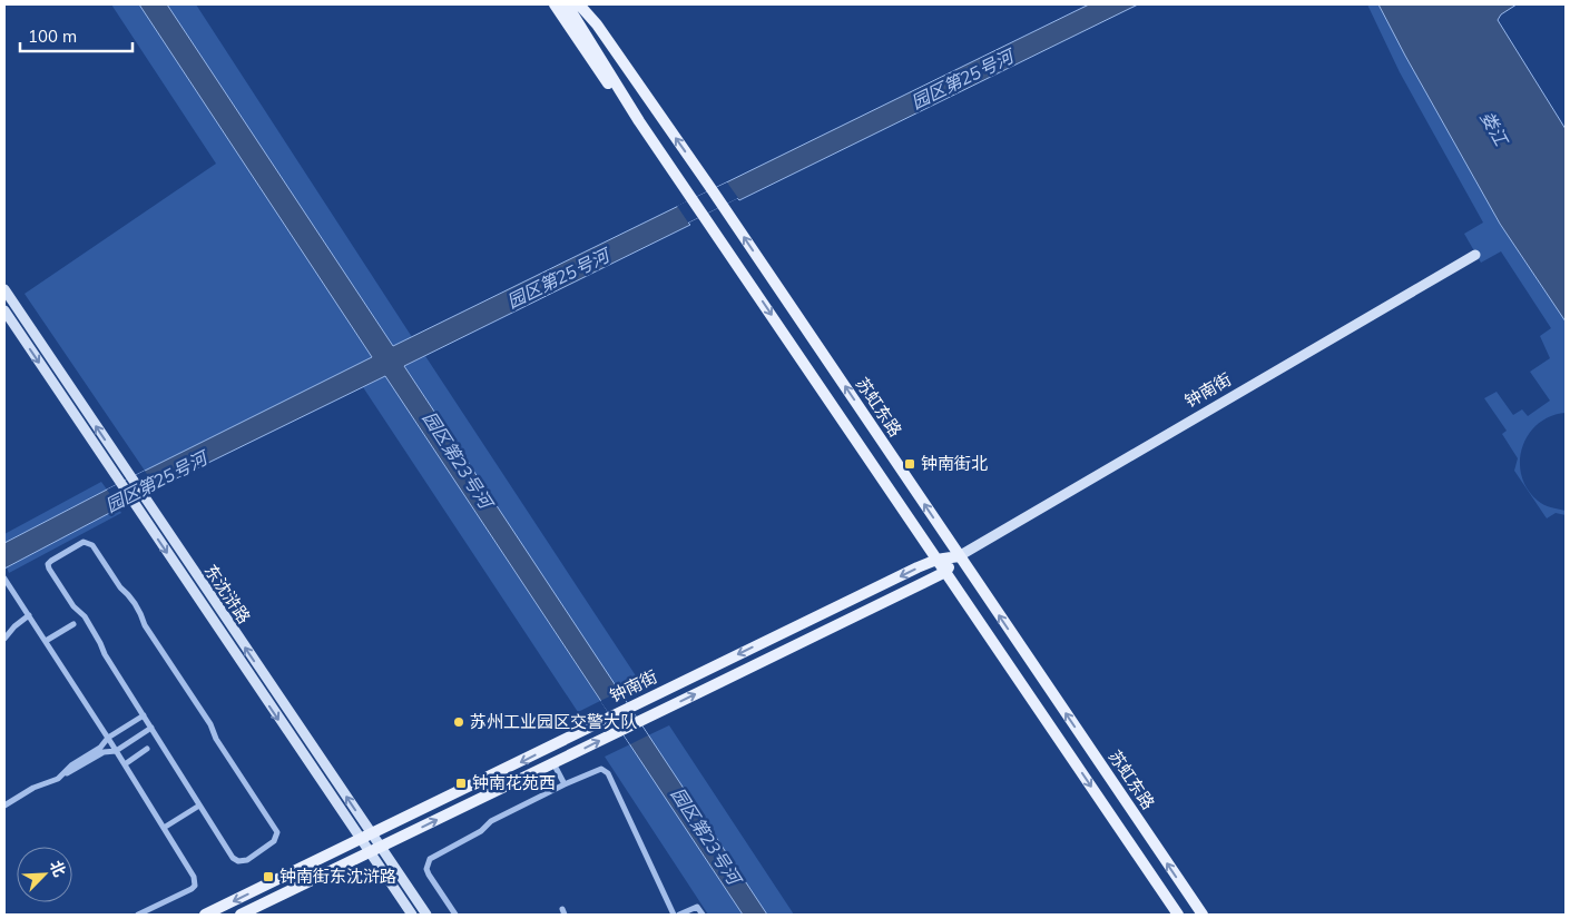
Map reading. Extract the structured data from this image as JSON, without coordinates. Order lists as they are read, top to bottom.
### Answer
{
  "streets": {
    "main road": ["钟南街", "苏虹东路", "东沈浒路"]
  },
  "crossings": [
    ["钟南街", "苏虹东路"],
    ["钟南街", "东沈浒路"]
  ],
  "water": ["园区第25号河", "娄江", "园区第23号河"],
  "places": {
    "transit": ["钟南街北", "钟南花苑西", "钟南街东沈浒路"],
    "other": ["苏州工业园区交警大队"]
  },
  "scale_bar": "100 m",
  "north": "top right"
}
